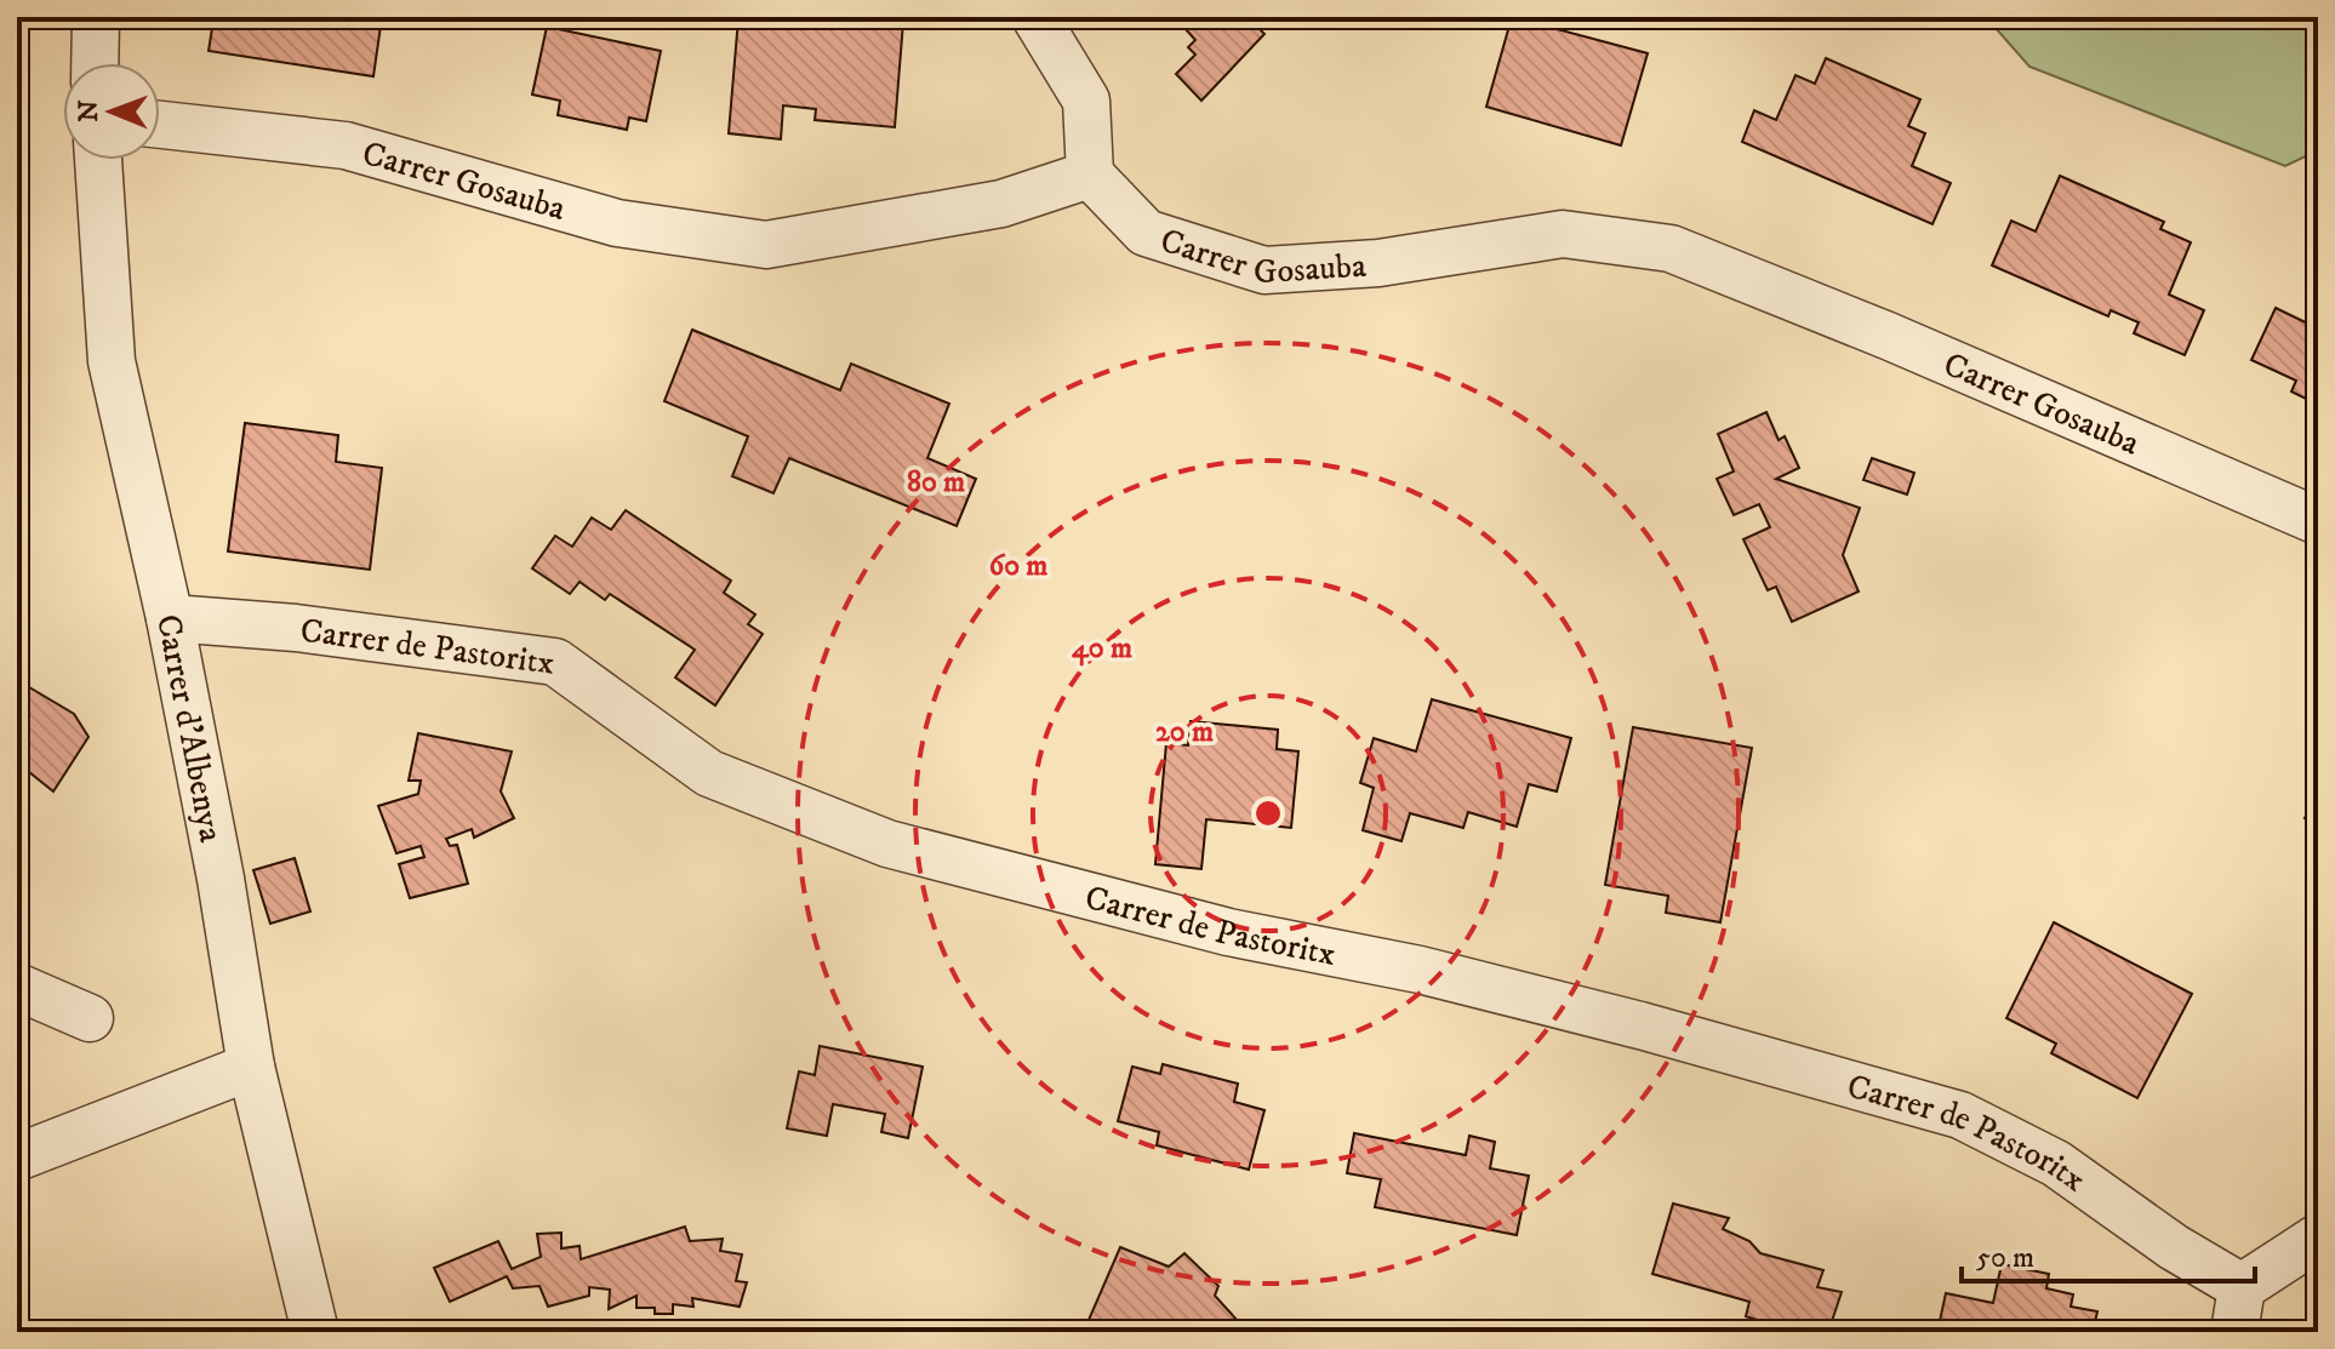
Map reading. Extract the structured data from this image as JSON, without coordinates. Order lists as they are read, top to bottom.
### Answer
{
  "streets": {
    "street": ["Carrer Gosauba", "Carrer de Pastoritx", "Carrer d'Albenya"]
  },
  "crossings": [
    ["Carrer de Pastoritx", "Carrer d'Albenya"]
  ],
  "scale_bar": "50 m",
  "north": "left",
  "rings": [
    "80 m",
    "60 m",
    "40 m",
    "20 m"
  ]
}
